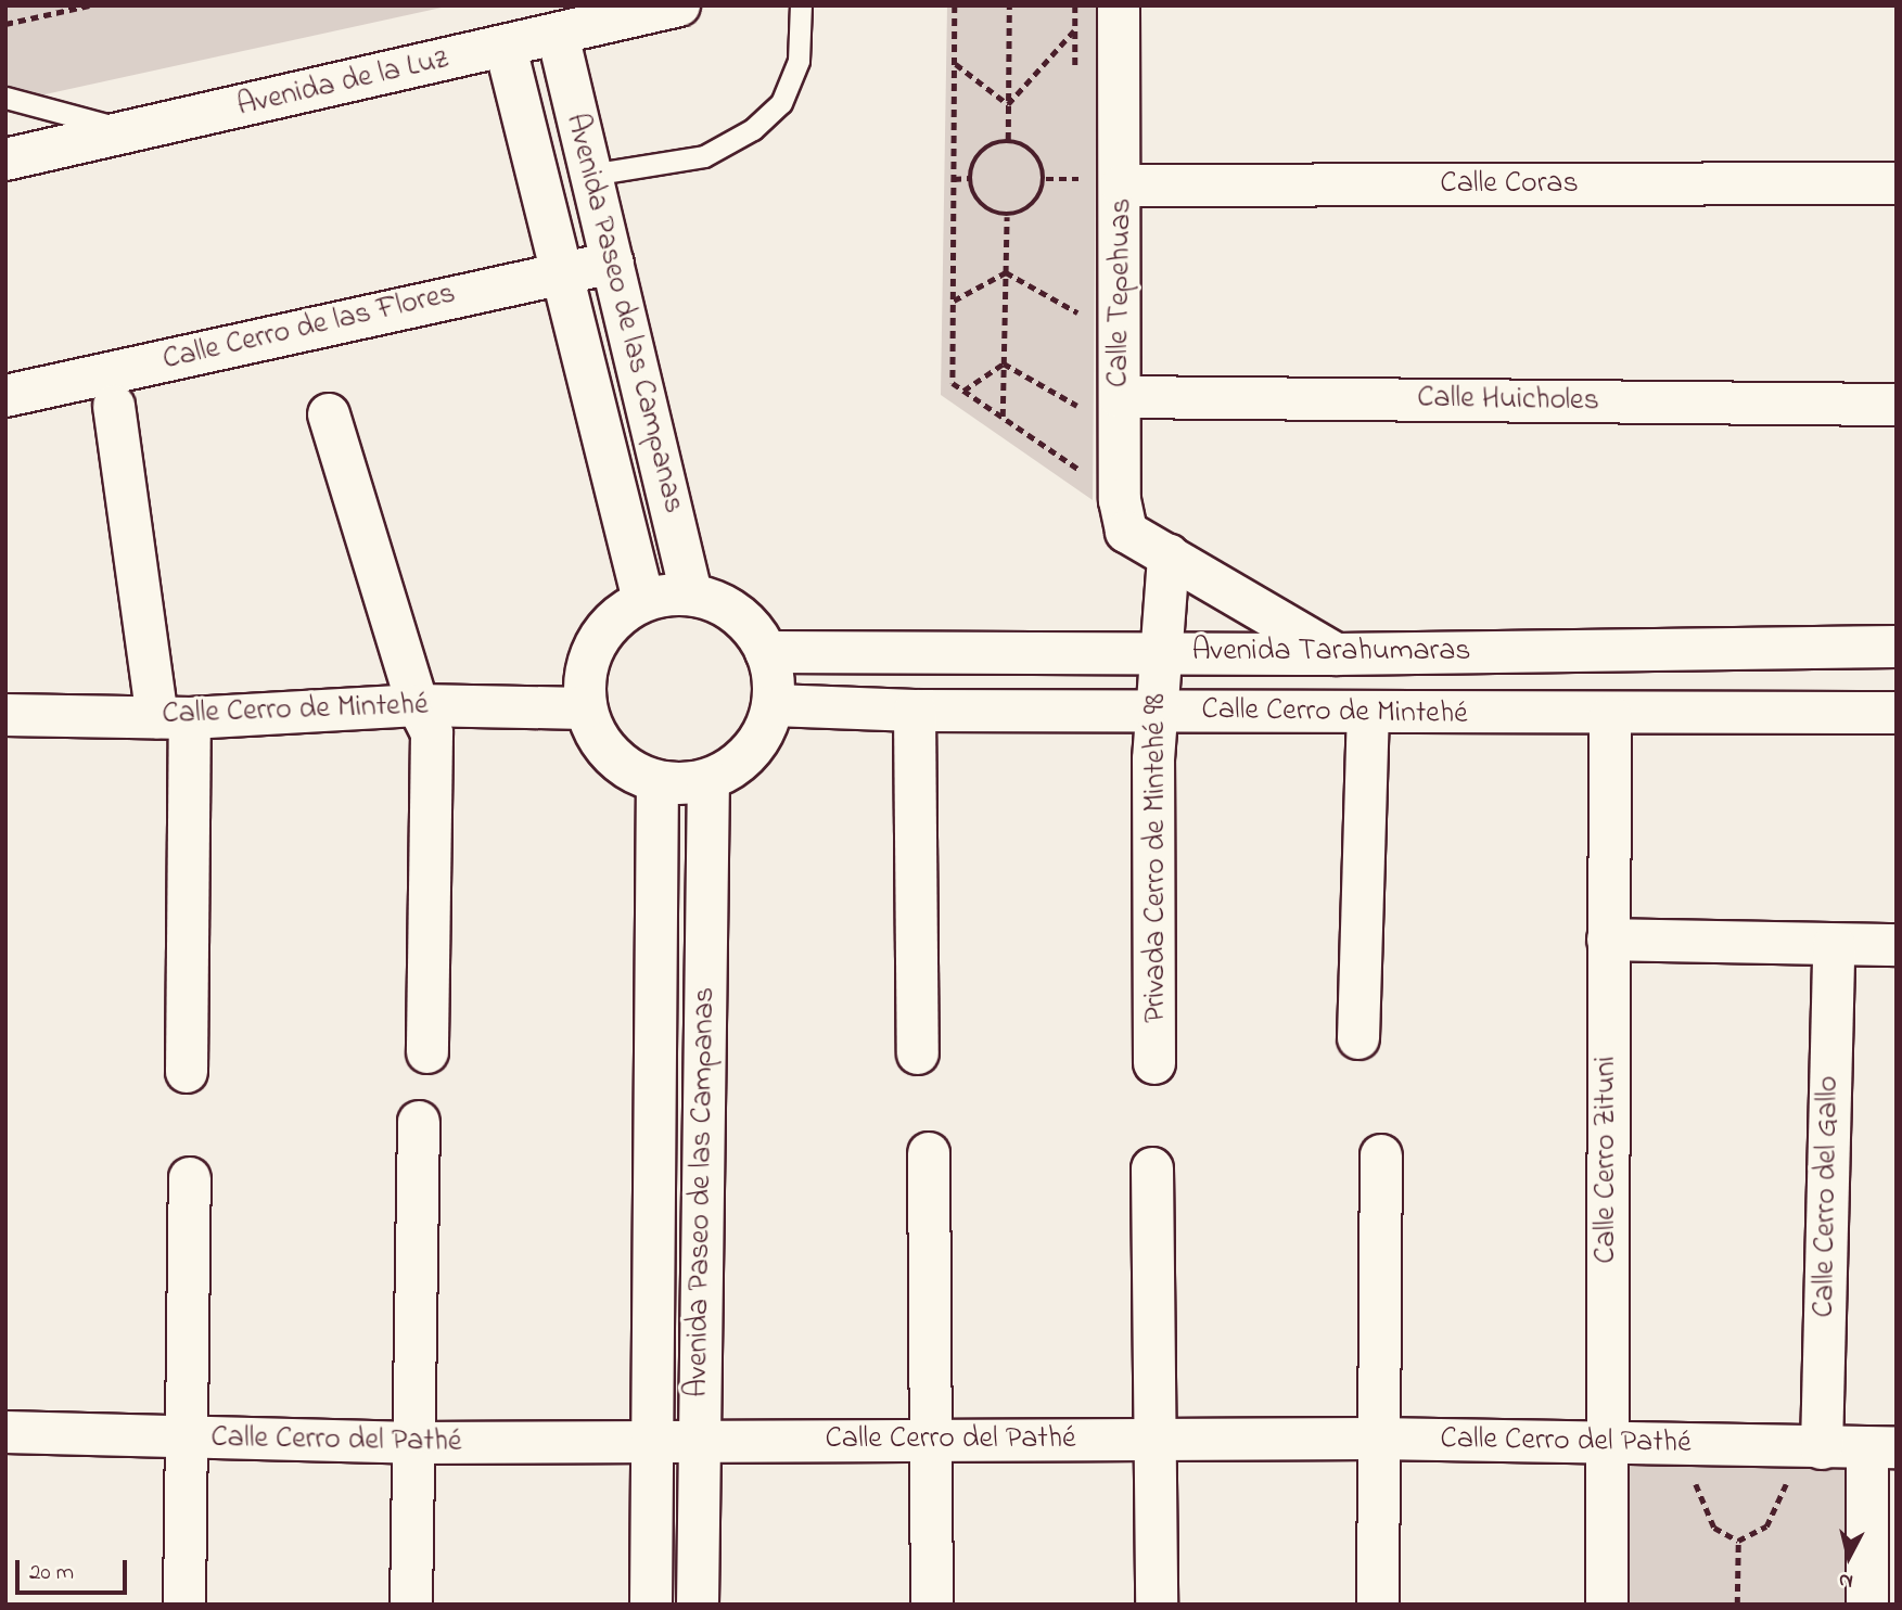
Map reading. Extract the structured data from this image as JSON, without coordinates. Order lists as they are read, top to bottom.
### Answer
{
  "streets": {
    "street": [
      "Avenida de la Luz",
      "Calle Coras",
      "Calle Tepehuas",
      "Avenida Paseo de las Campanas",
      "Calle Cerro de las Flores",
      "Calle Huicholes",
      "Avenida Tarahumaras",
      "Calle Cerro de Mintehé",
      "Privada Cerro de Mintehé 98",
      "Calle Cerro Zituni",
      "Calle Cerro del Gallo",
      "Calle Cerro del Pathé"
    ]
  },
  "crossings": [
    ["Avenida de la Luz", "Avenida Paseo de las Campanas"],
    ["Calle Coras", "Calle Tepehuas"],
    ["Calle Tepehuas", "Calle Huicholes"],
    ["Calle Tepehuas", "Avenida Tarahumaras"],
    ["Avenida Paseo de las Campanas", "Calle Cerro de las Flores"],
    ["Avenida Paseo de las Campanas", "Avenida Tarahumaras"],
    ["Avenida Paseo de las Campanas", "Calle Cerro de Mintehé"],
    ["Avenida Paseo de las Campanas", "Calle Cerro del Pathé"],
    ["Avenida Tarahumaras", "Calle Cerro de Mintehé"],
    ["Avenida Tarahumaras", "Privada Cerro de Mintehé 98"],
    ["Calle Cerro de Mintehé", "Privada Cerro de Mintehé 98"],
    ["Calle Cerro de Mintehé", "Calle Cerro Zituni"],
    ["Calle Cerro Zituni", "Calle Cerro del Pathé"],
    ["Calle Cerro del Gallo", "Calle Cerro del Pathé"]
  ],
  "scale_bar": "20 m",
  "north": "bottom"
}
